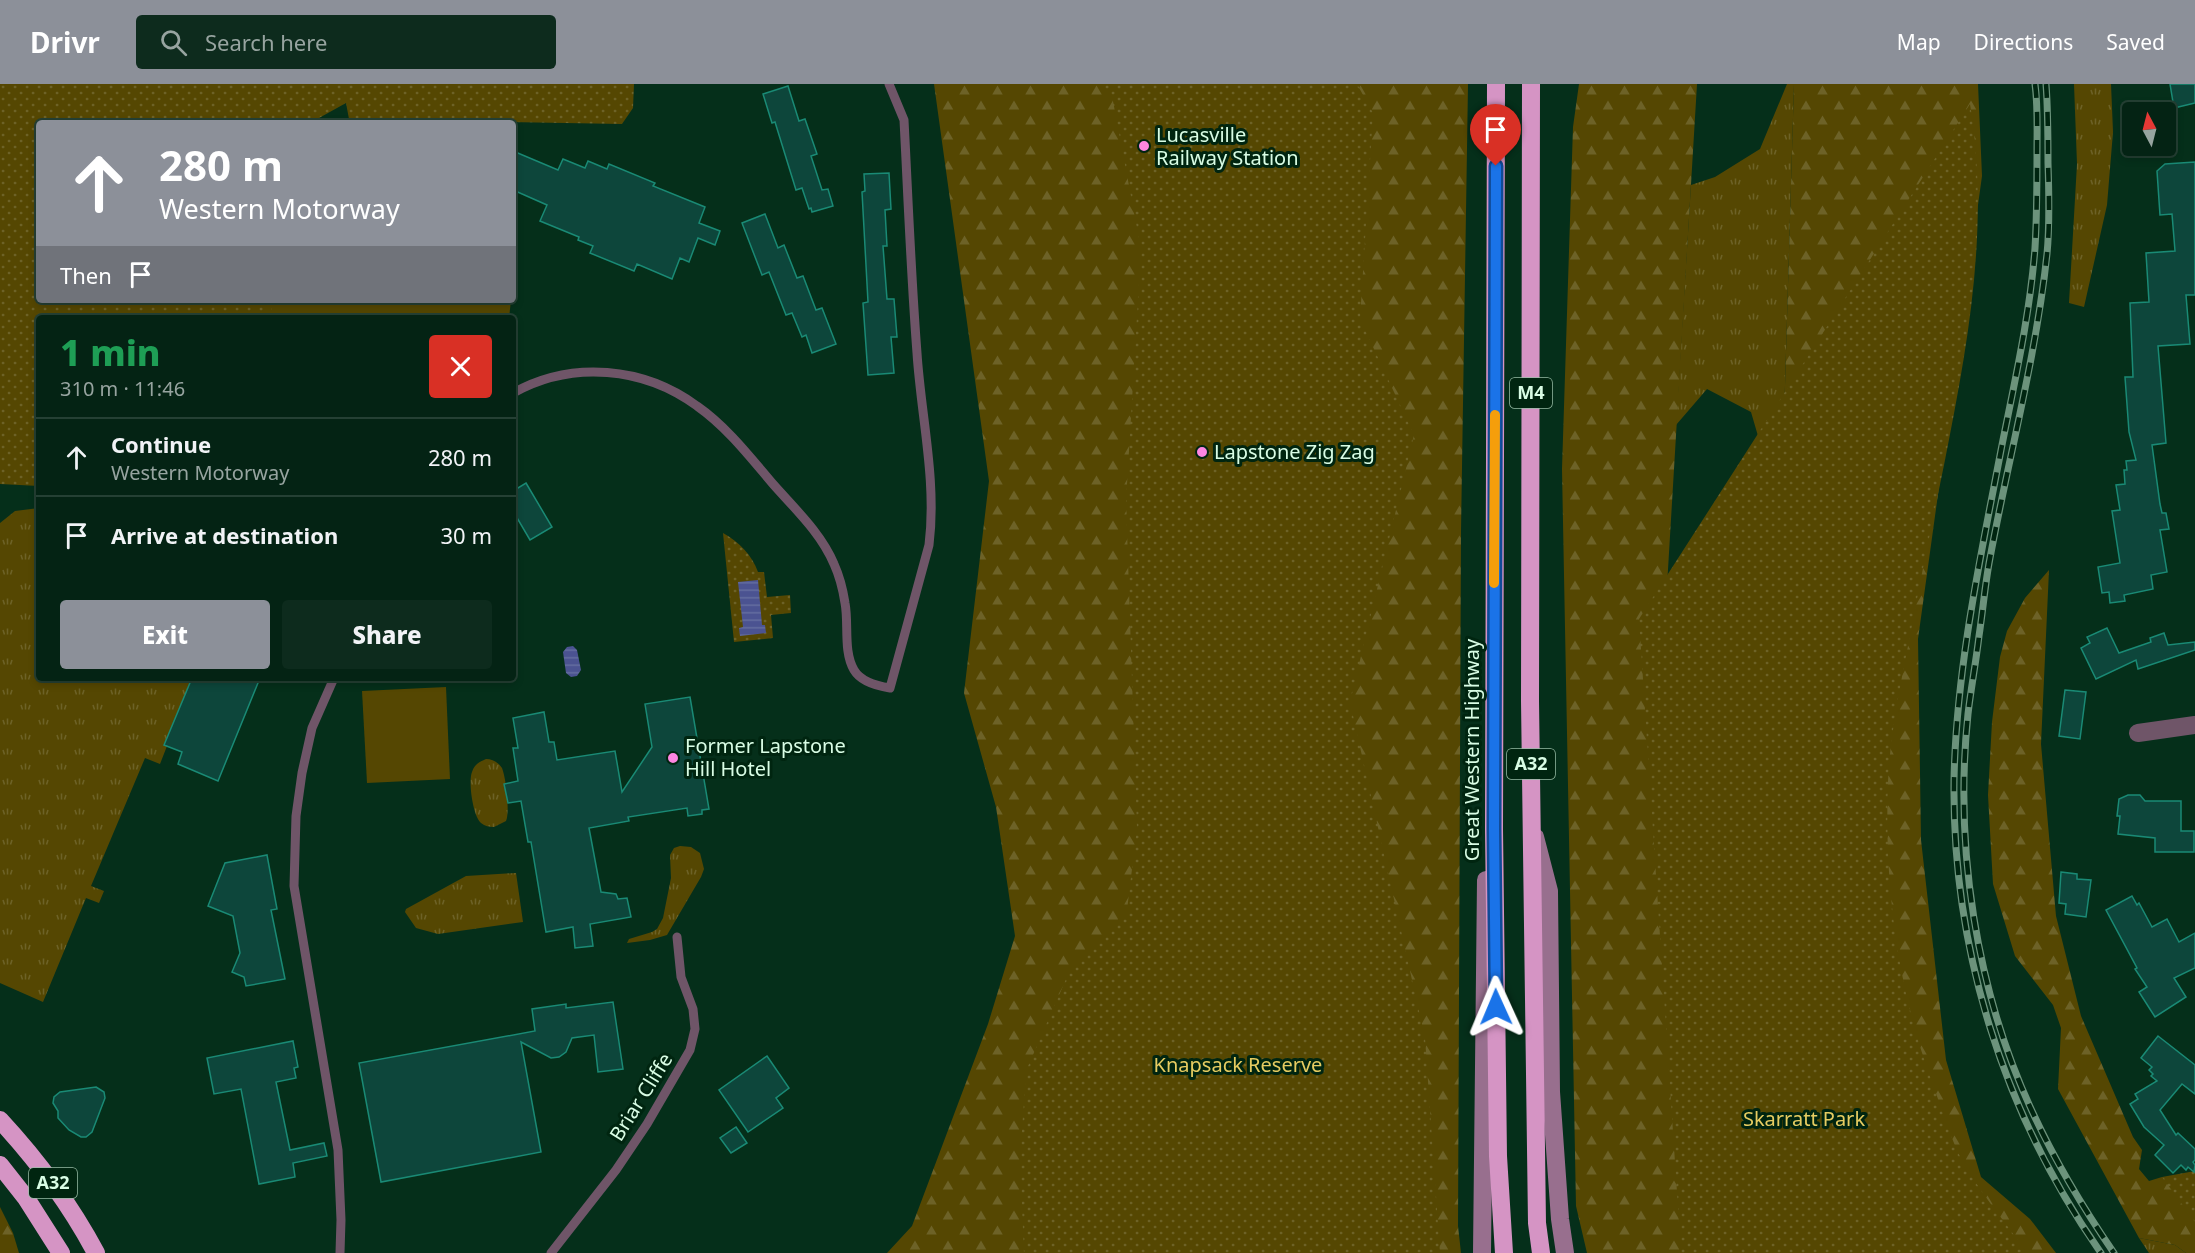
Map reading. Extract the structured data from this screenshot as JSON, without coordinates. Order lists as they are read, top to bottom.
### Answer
{
  "streets": {
    "highway": ["M4", "Great Western Highway", "A32"],
    "lane": ["Briar Cliffe"]
  },
  "crossings": [
    ["M4", "A32"]
  ],
  "parks": ["Knapsack Reserve", "Skarratt Park"],
  "places": ["Lucasville Railway Station", "Lapstone Zig Zag", "Former Lapstone Hill Hotel"],
  "north": "top",
  "page": {
    "header": "Drivr",
    "search": "Search here",
    "nav": ["Map", "Directions", "Saved"],
    "turn": ["280 m", "Western Motorway"],
    "then": "Then",
    "heading": ["1 min", "310 m · 11:46"],
    "list": [
      {
        "name": "Continue",
        "note": "Western Motorway",
        "value": "280 m"
      },
      {
        "name": "Arrive at destination",
        "value": "30 m"
      }
    ],
    "buttons": ["Exit", "Share"]
  }
}
